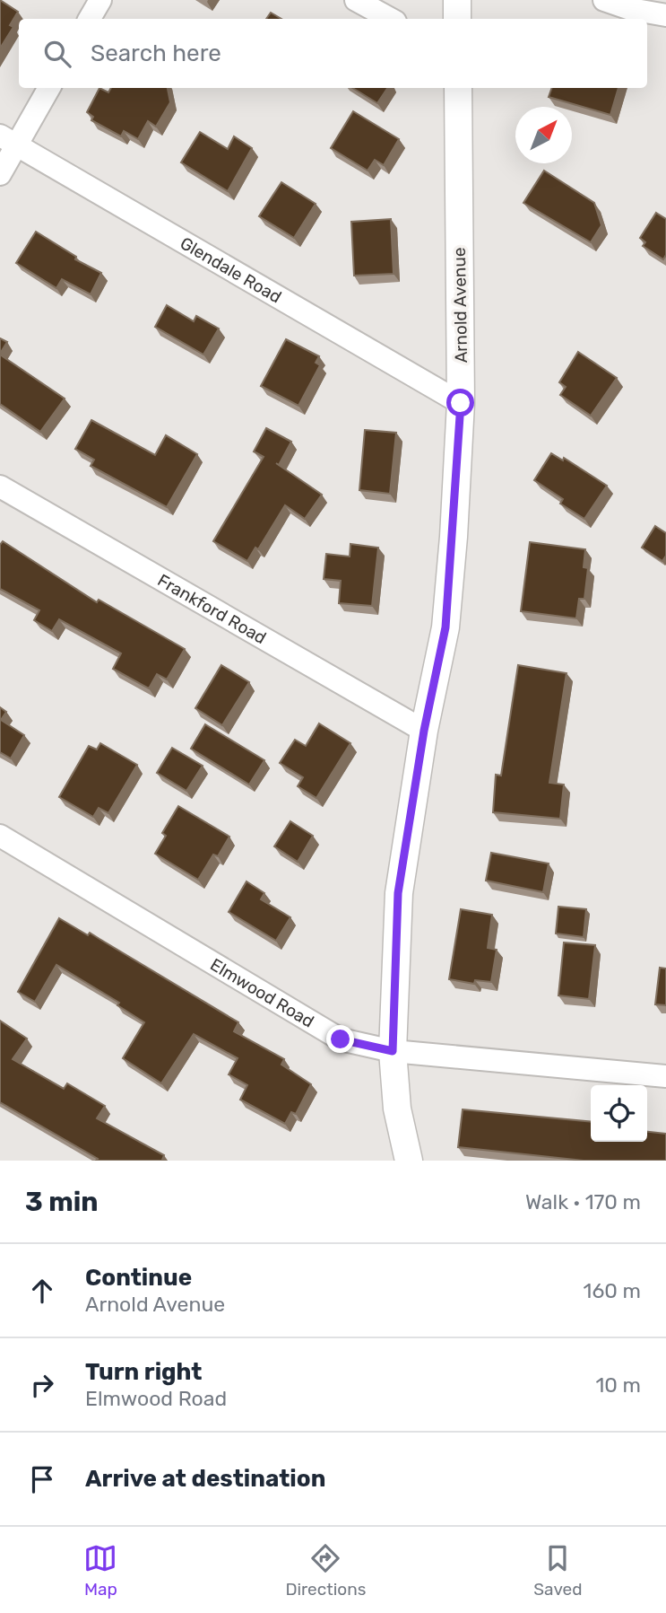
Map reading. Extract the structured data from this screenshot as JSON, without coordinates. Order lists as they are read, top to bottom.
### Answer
{
  "streets": {
    "street": [
      "Glendale Road",
      "Arnold Avenue",
      "Frankford Road",
      "Elmwood Road"
    ]
  },
  "crossings": [
    ["Glendale Road", "Arnold Avenue"],
    ["Arnold Avenue", "Frankford Road"],
    ["Arnold Avenue", "Elmwood Road"]
  ],
  "north": "top right",
  "page": {
    "search": "Search here",
    "heading": ["3 min", "Walk · 170 m"],
    "list": [
      ["Continue", "Arnold Avenue", "160 m"],
      ["Turn right", "Elmwood Road", "10 m"],
      "Arrive at destination"
    ],
    "nav": ["Map", "Directions", "Saved"]
  }
}
